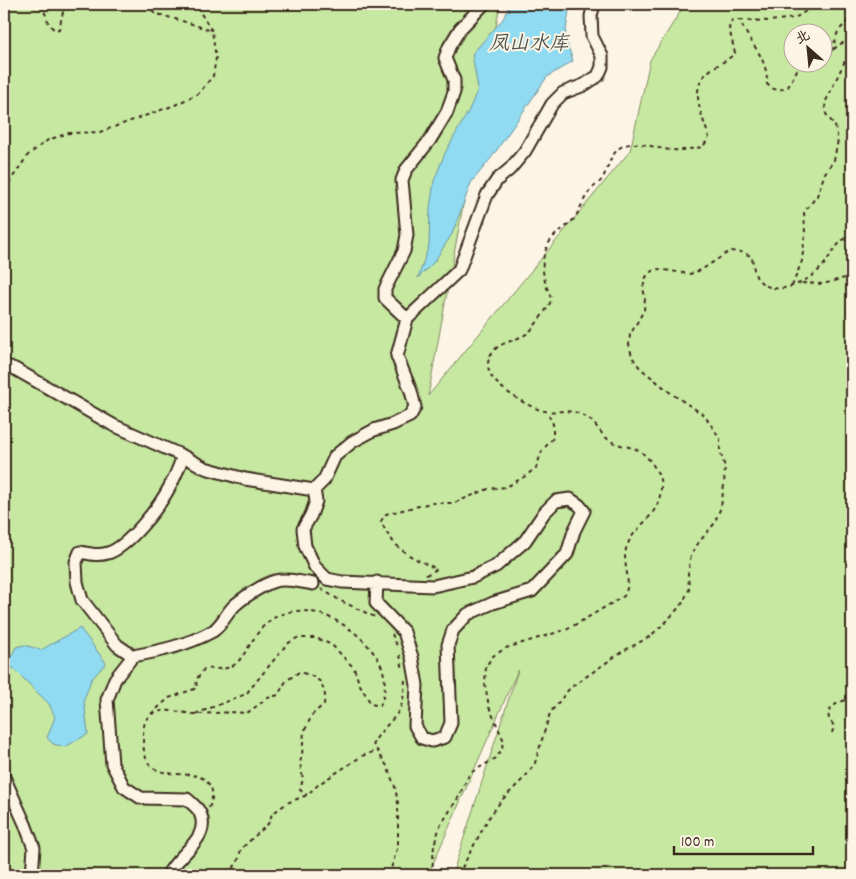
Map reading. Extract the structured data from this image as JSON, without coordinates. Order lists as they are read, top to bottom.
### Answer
{
  "water": ["凤山水库"],
  "scale_bar": "100 m",
  "north": "top left"
}
